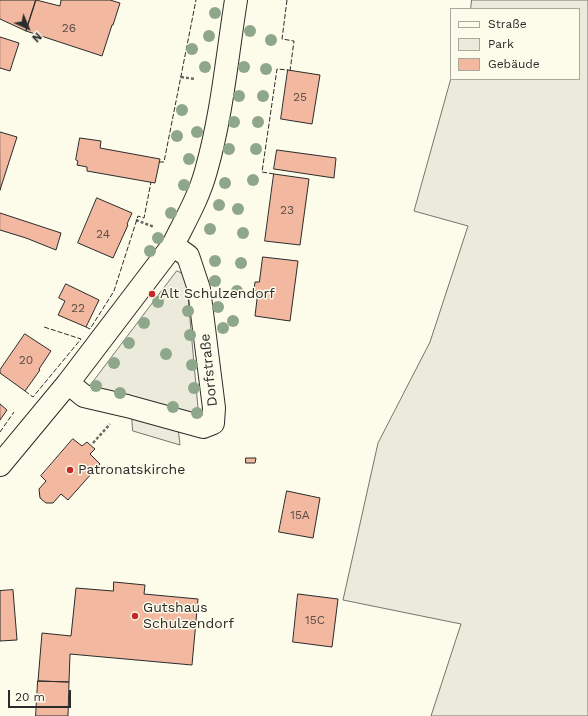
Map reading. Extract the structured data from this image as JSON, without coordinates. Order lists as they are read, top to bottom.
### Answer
{
  "streets": {
    "street": ["Dorfstraße"]
  },
  "places": ["Alt Schulzendorf", "Patronatskirche", "Gutshaus Schulzendorf"],
  "house_numbers": [
    "26",
    "25",
    "23",
    "24",
    "22",
    "20",
    "15A",
    "15C"
  ],
  "legend": ["Straße", "Park", "Gebäude"],
  "scale_bar": "20 m",
  "north": "bottom right"
}
